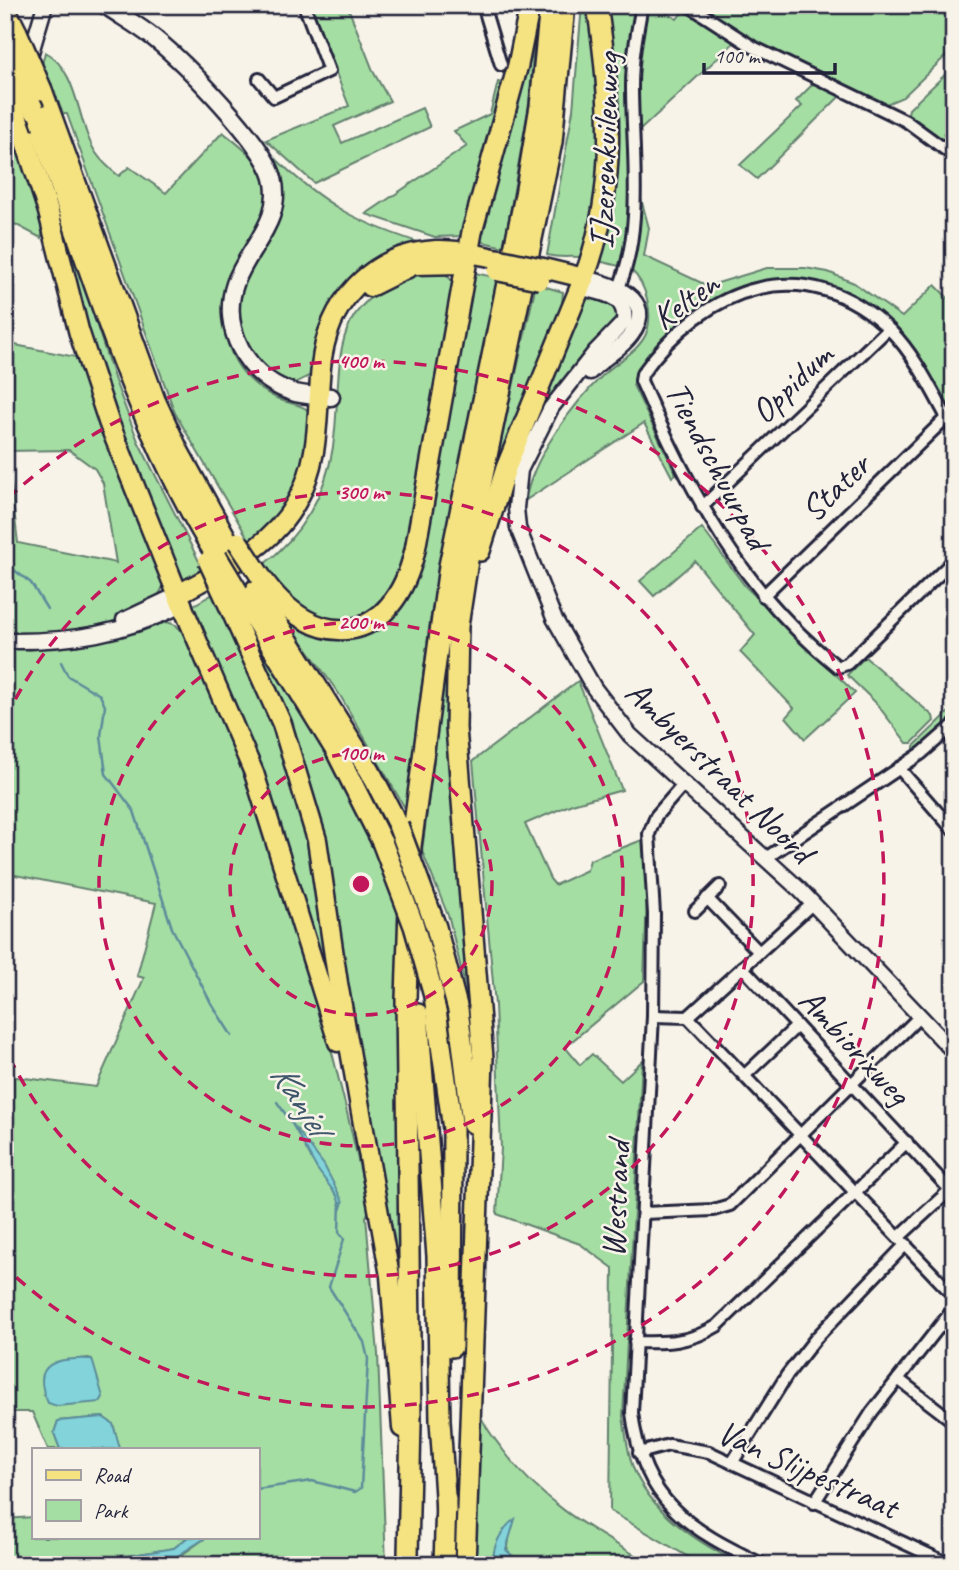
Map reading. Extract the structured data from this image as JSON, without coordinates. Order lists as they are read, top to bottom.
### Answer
{
  "streets": {
    "street": [
      "IJzerenkuilenweg",
      "Kelten",
      "Oppidum",
      "Tiendschuurpad",
      "Stater",
      "Ambyerstraat Noord",
      "Ambiorixweg",
      "Westrand",
      "Van Slijpestraat"
    ]
  },
  "crossings": [
    ["IJzerenkuilenweg", "Ambyerstraat Noord"],
    ["Kelten", "Oppidum"],
    ["Kelten", "Tiendschuurpad"],
    ["Kelten", "Stater"],
    ["Oppidum", "Tiendschuurpad"],
    ["Tiendschuurpad", "Stater"],
    ["Ambyerstraat Noord", "Westrand"],
    ["Westrand", "Van Slijpestraat"]
  ],
  "water": ["Kanjel"],
  "legend": ["Road", "Park"],
  "scale_bar": "100 m",
  "rings": [
    "400 m",
    "300 m",
    "200 m",
    "100 m"
  ]
}
